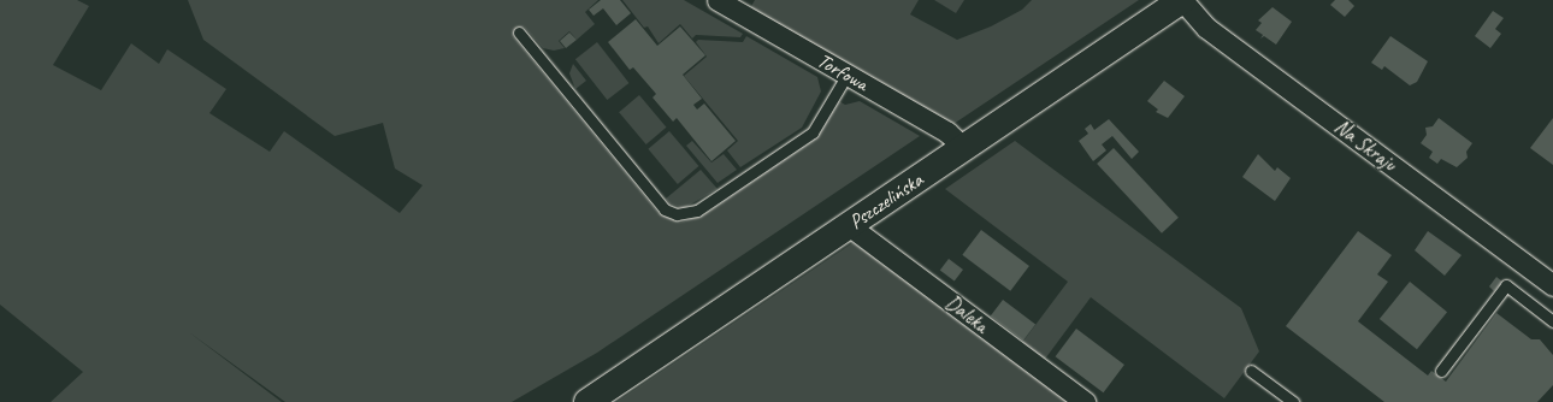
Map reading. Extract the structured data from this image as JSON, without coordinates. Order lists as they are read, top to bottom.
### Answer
{
  "streets": {
    "main road": ["Pszczelińska"],
    "street": ["Torfowa", "Na Skraju", "Daleka"]
  },
  "crossings": [
    ["Torfowa", "Pszczelińska"],
    ["Na Skraju", "Pszczelińska"],
    ["Pszczelińska", "Daleka"]
  ]
}
